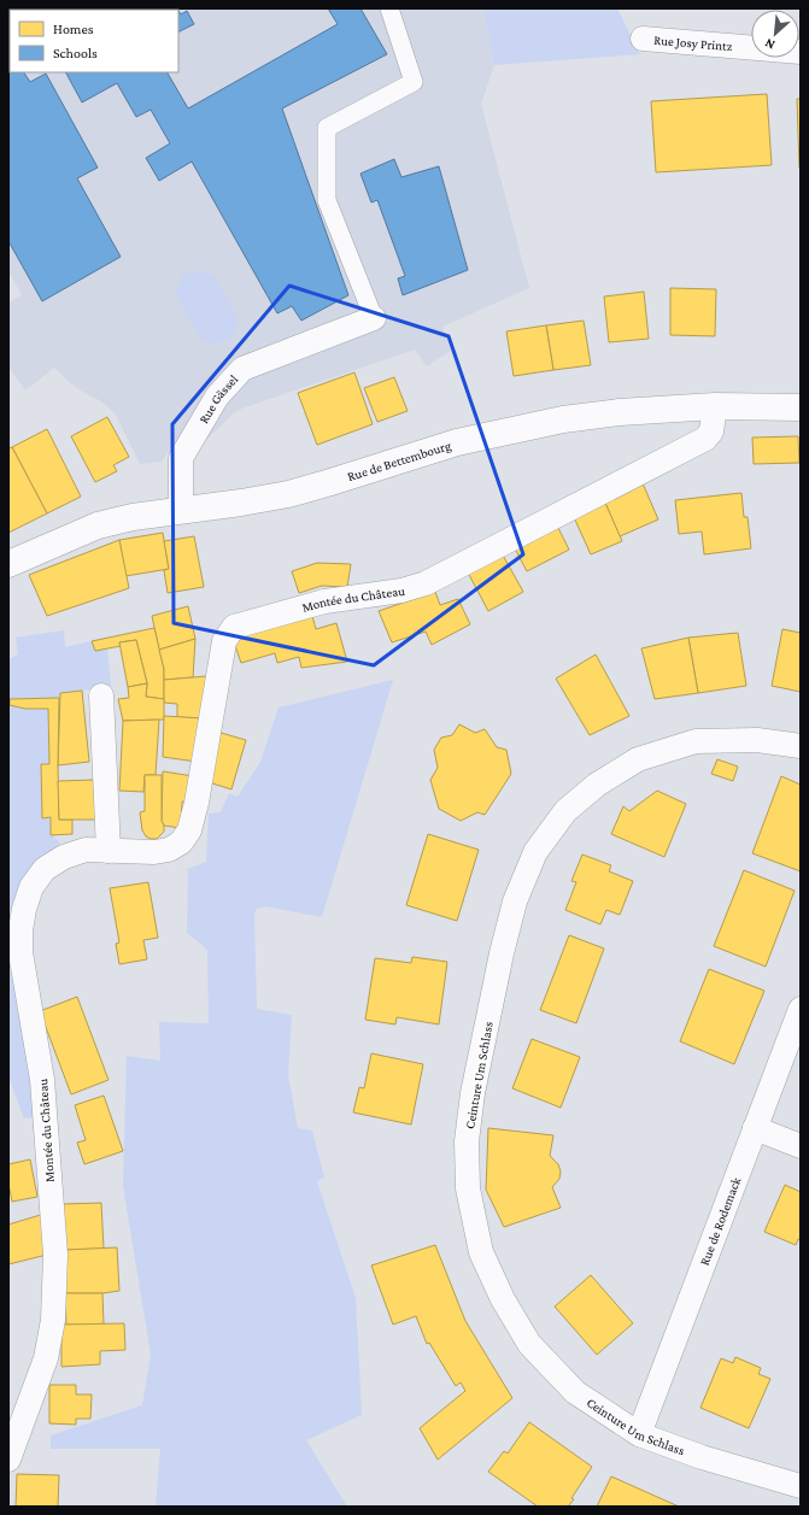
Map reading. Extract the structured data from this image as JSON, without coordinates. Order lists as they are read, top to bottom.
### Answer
{
  "streets": {
    "main road": ["Rue de Bettembourg"],
    "street": [
      "Rue Josy Printz",
      "Rue Gässel",
      "Montée du Château",
      "Ceinture Um Schlass",
      "Rue de Rodemack"
    ]
  },
  "crossings": [
    ["Rue Gässel", "Rue de Bettembourg"],
    ["Rue de Bettembourg", "Montée du Château"],
    ["Ceinture Um Schlass", "Rue de Rodemack"]
  ],
  "legend": ["Homes", "Schools"],
  "north": "bottom left"
}
